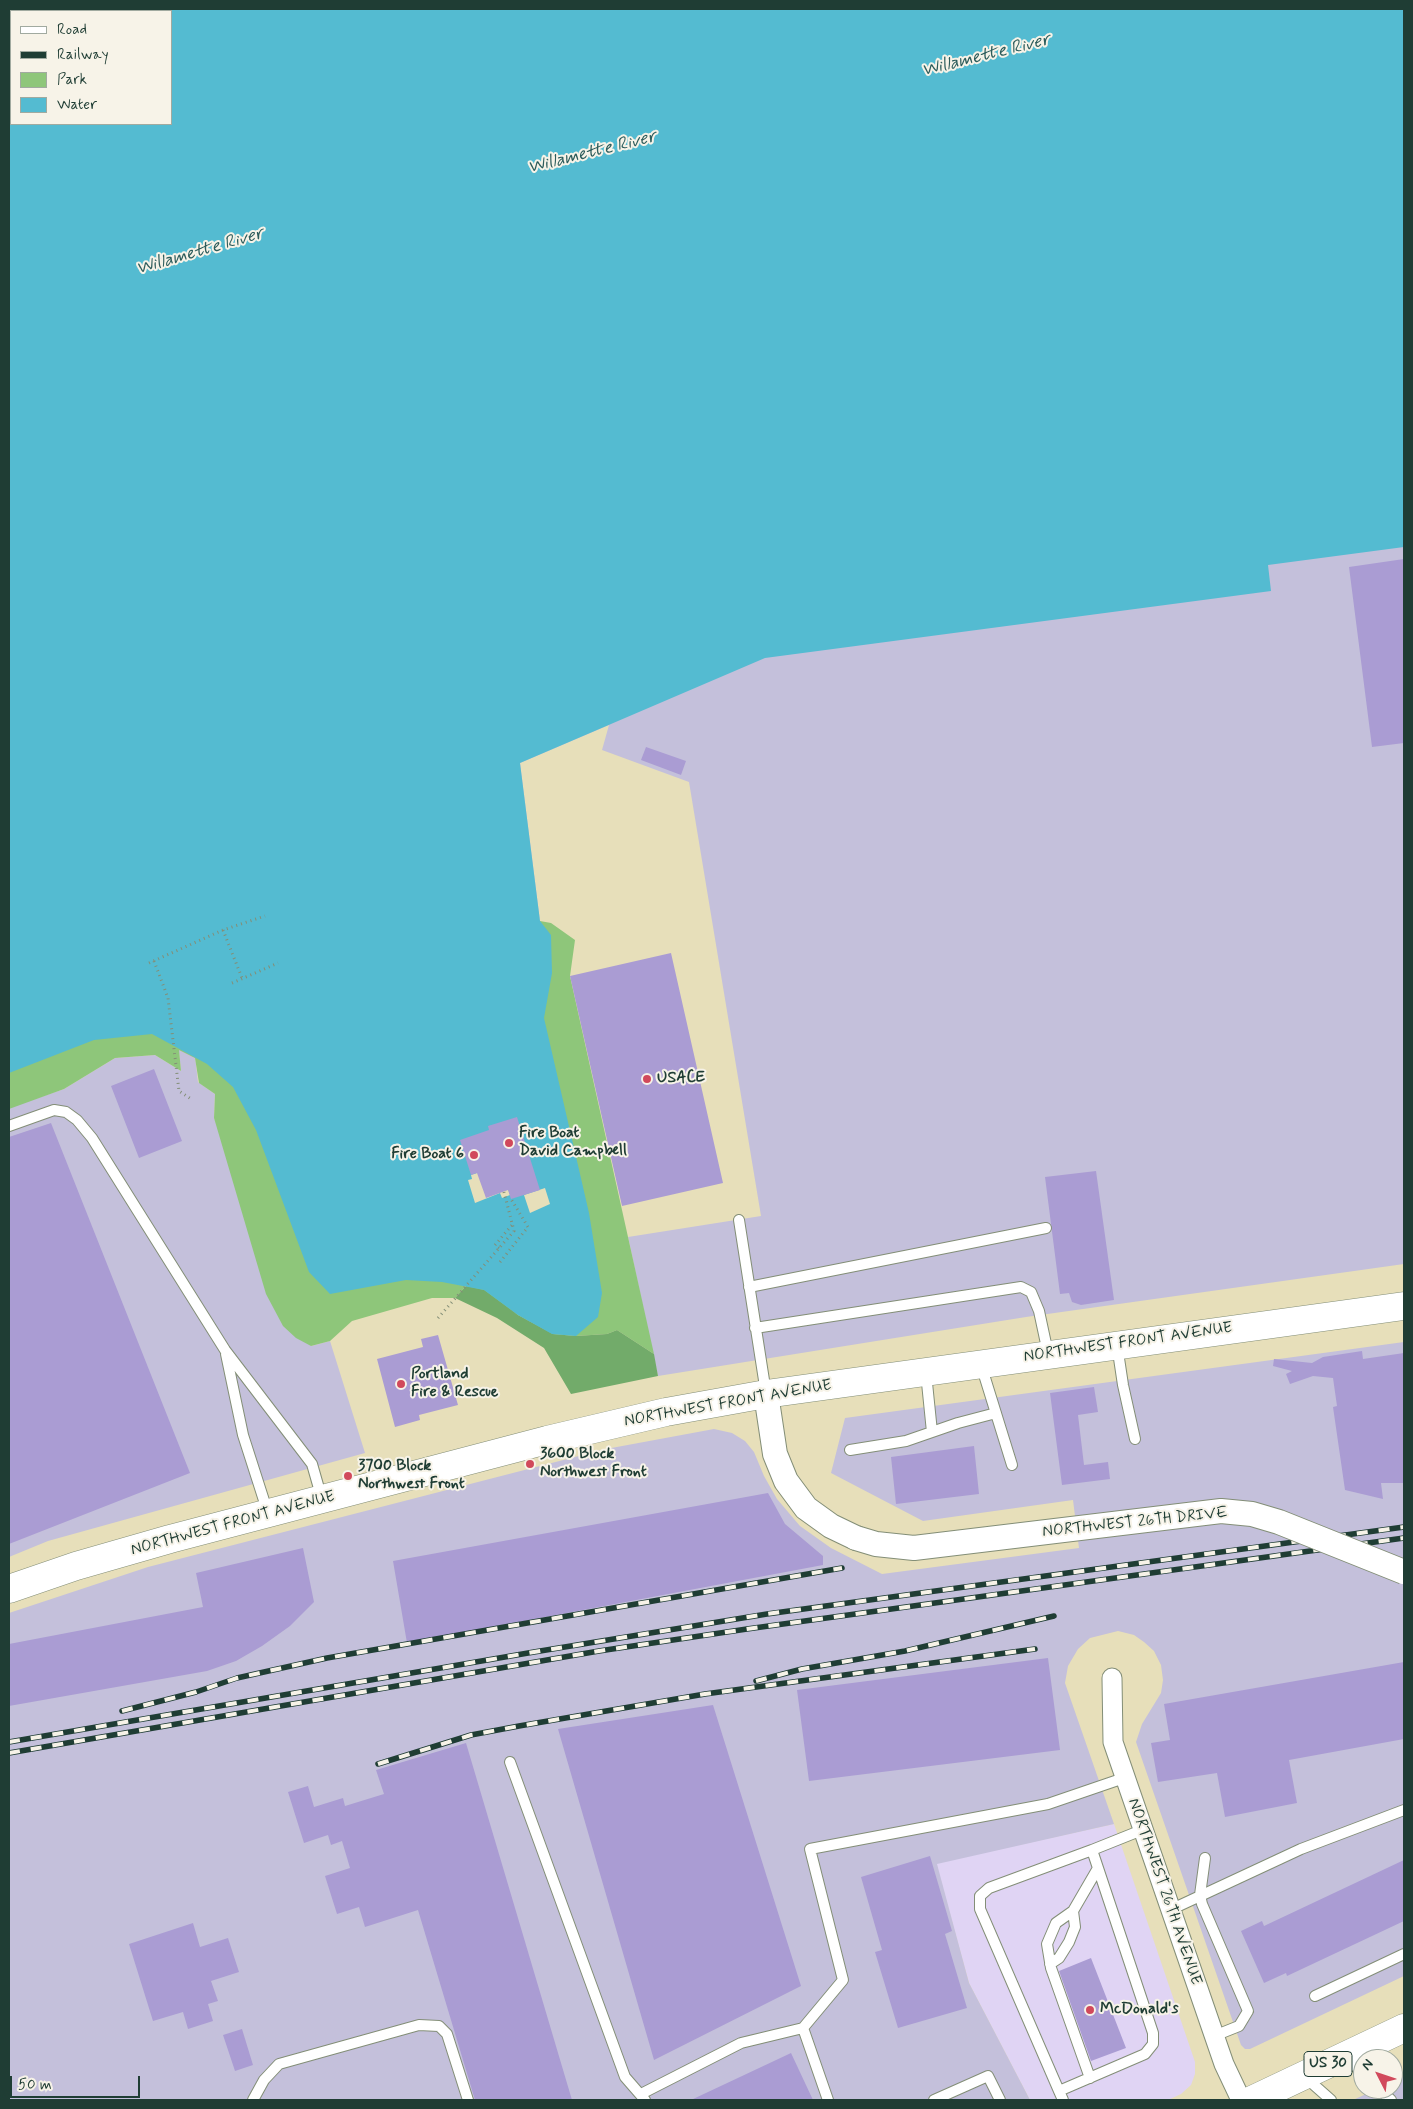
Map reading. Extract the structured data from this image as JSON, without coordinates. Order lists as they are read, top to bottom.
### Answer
{
  "streets": {
    "main road": ["NORTHWEST FRONT AVENUE", "US 30"],
    "street": ["NORTHWEST 26TH DRIVE", "NORTHWEST 26TH AVENUE"]
  },
  "crossings": [
    ["NORTHWEST FRONT AVENUE", "NORTHWEST 26TH DRIVE"]
  ],
  "water": ["Willamette River"],
  "places": [
    "USACE",
    "Fire Boat David Campbell",
    "Fire Boat 6",
    "Portland Fire & Rescue",
    "3600 Block Northwest Front",
    "3700 Block Northwest Front",
    "McDonald's"
  ],
  "legend": [
    "Road",
    "Railway",
    "Park",
    "Water"
  ],
  "scale_bar": "50 m",
  "north": "top left"
}
